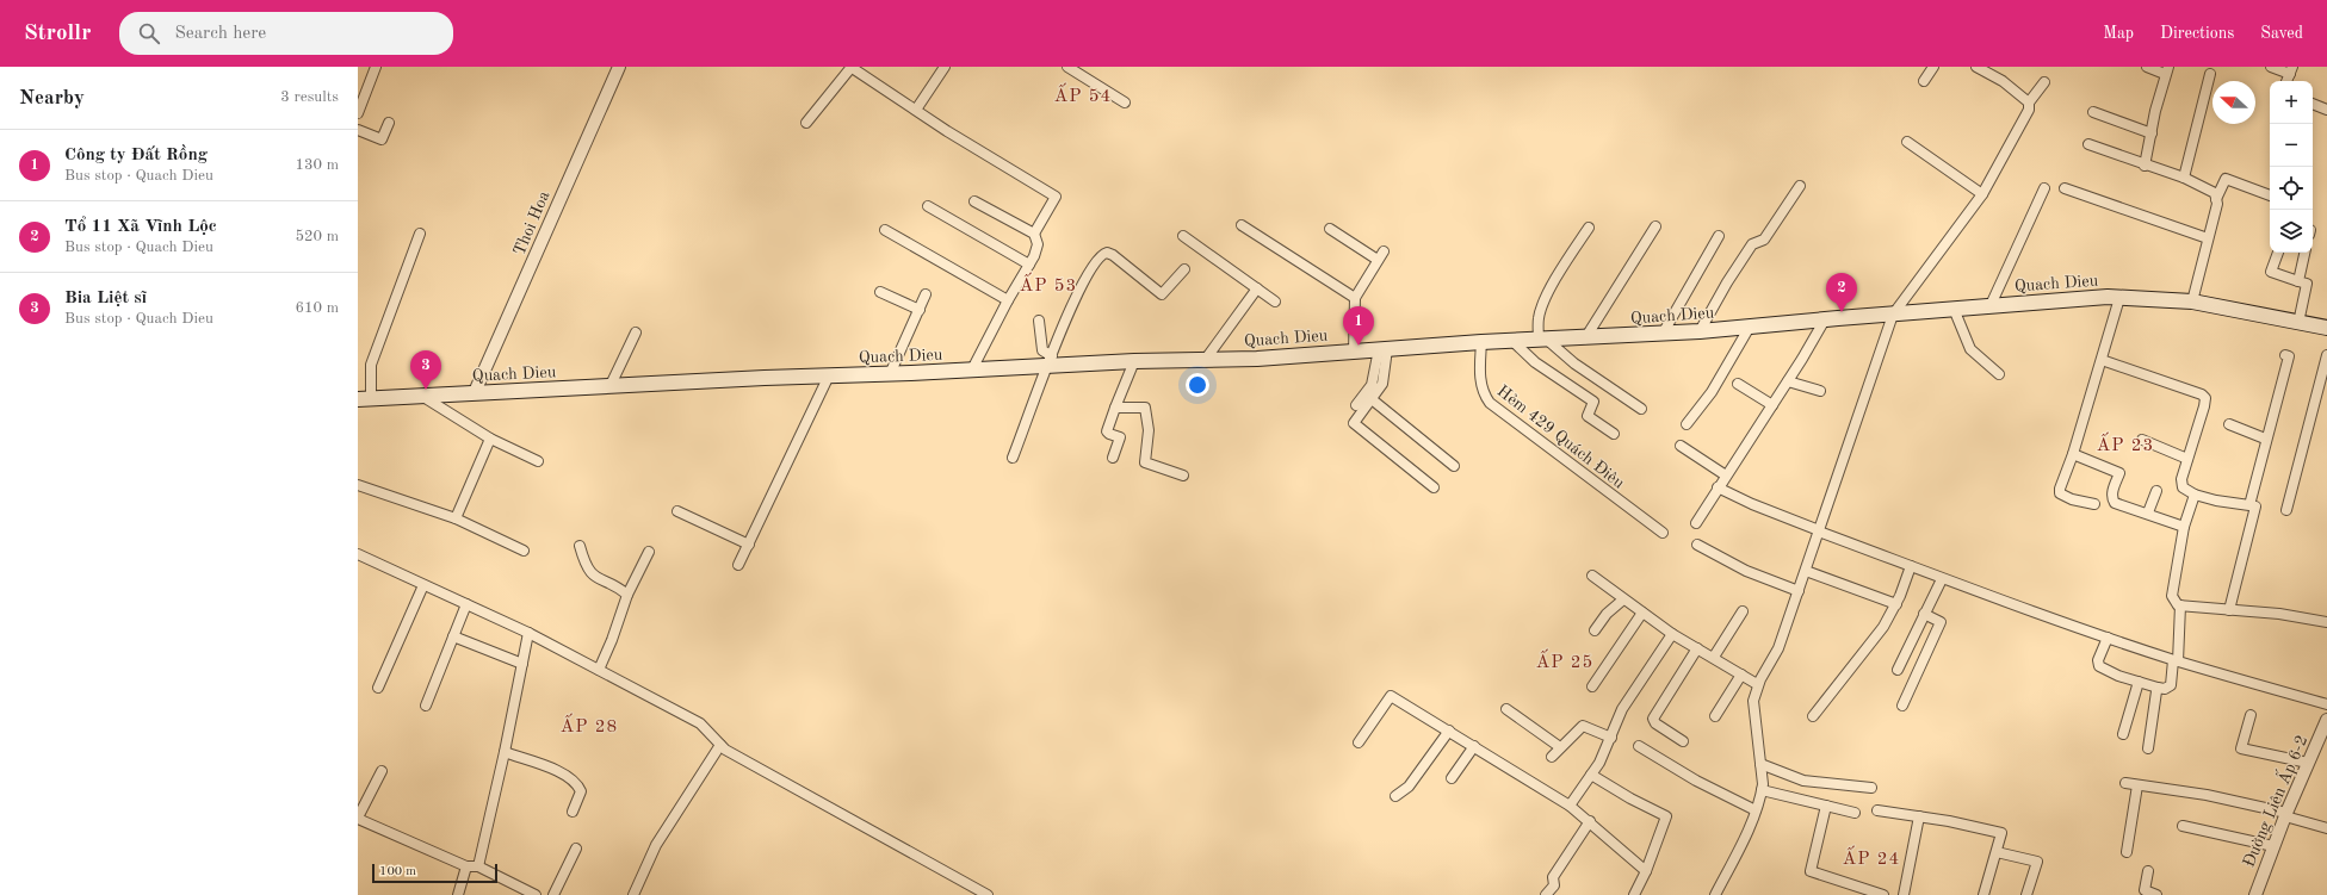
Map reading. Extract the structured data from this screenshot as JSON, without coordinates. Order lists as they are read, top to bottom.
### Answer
{
  "streets": {
    "main road": ["Quach Dieu"],
    "street": ["Thoi Hoa", "Hẻm 429 Quách Điêu", "Đường Liên Ấp 6-2"]
  },
  "crossings": [
    ["Thoi Hoa", "Quach Dieu"],
    ["Quach Dieu", "Hẻm 429 Quách Điêu"]
  ],
  "districts": [
    "ẤP 54",
    "ẤP 53",
    "ẤP 23",
    "ẤP 25",
    "ẤP 28",
    "ẤP 24"
  ],
  "scale_bar": "100 m",
  "north": "left",
  "page": {
    "header": "Strollr",
    "search": "Search here",
    "nav": ["Map", "Directions", "Saved"],
    "heading": ["Nearby", "3 results"],
    "map_buttons": ["+", "−"],
    "list": [
      {
        "mark": "1",
        "name": "Công ty Đất Rồng",
        "note": "Bus stop · Quach Dieu",
        "value": "130 m"
      },
      {
        "mark": "2",
        "name": "Tổ 11 Xã Vĩnh Lộc",
        "note": "Bus stop · Quach Dieu",
        "value": "520 m"
      },
      {
        "mark": "3",
        "name": "Bia Liệt sĩ",
        "note": "Bus stop · Quach Dieu",
        "value": "610 m"
      }
    ],
    "pins": ["2", "1", "3"],
    "scale": "100 m"
  }
}
